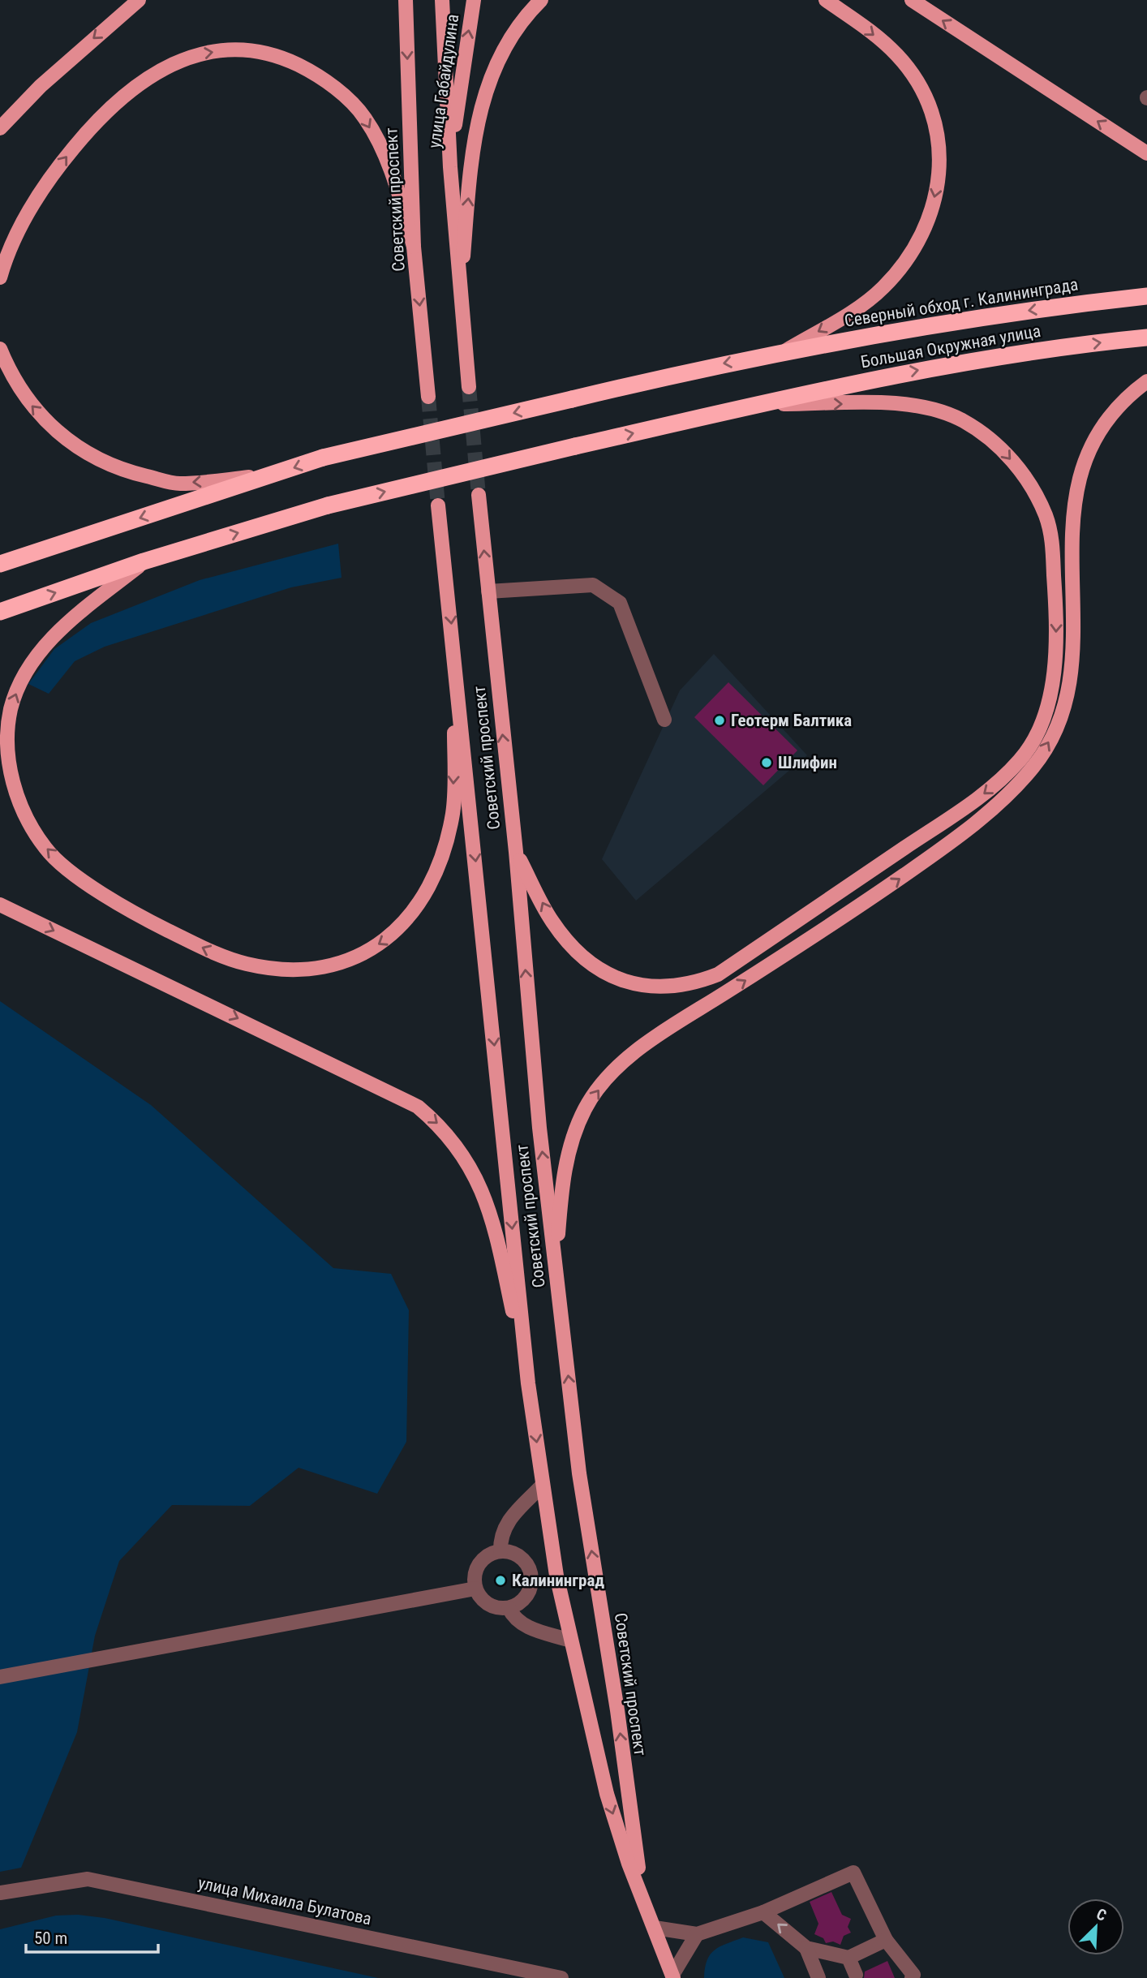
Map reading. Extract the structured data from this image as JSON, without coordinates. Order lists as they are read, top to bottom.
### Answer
{
  "streets": {
    "highway": ["Северный обход г. Калининграда", "Большая Окружная улица"],
    "main road": ["улица Габайдулина", "Советский проспект"],
    "street": ["улица Михаила Булатова"]
  },
  "one_way": ["Северный обход г. Калининграда", "Большая Окружная улица"],
  "places": ["Геотерм Балтика", "Шлифин", "Калининград"],
  "scale_bar": "50 m",
  "north": "top right"
}
